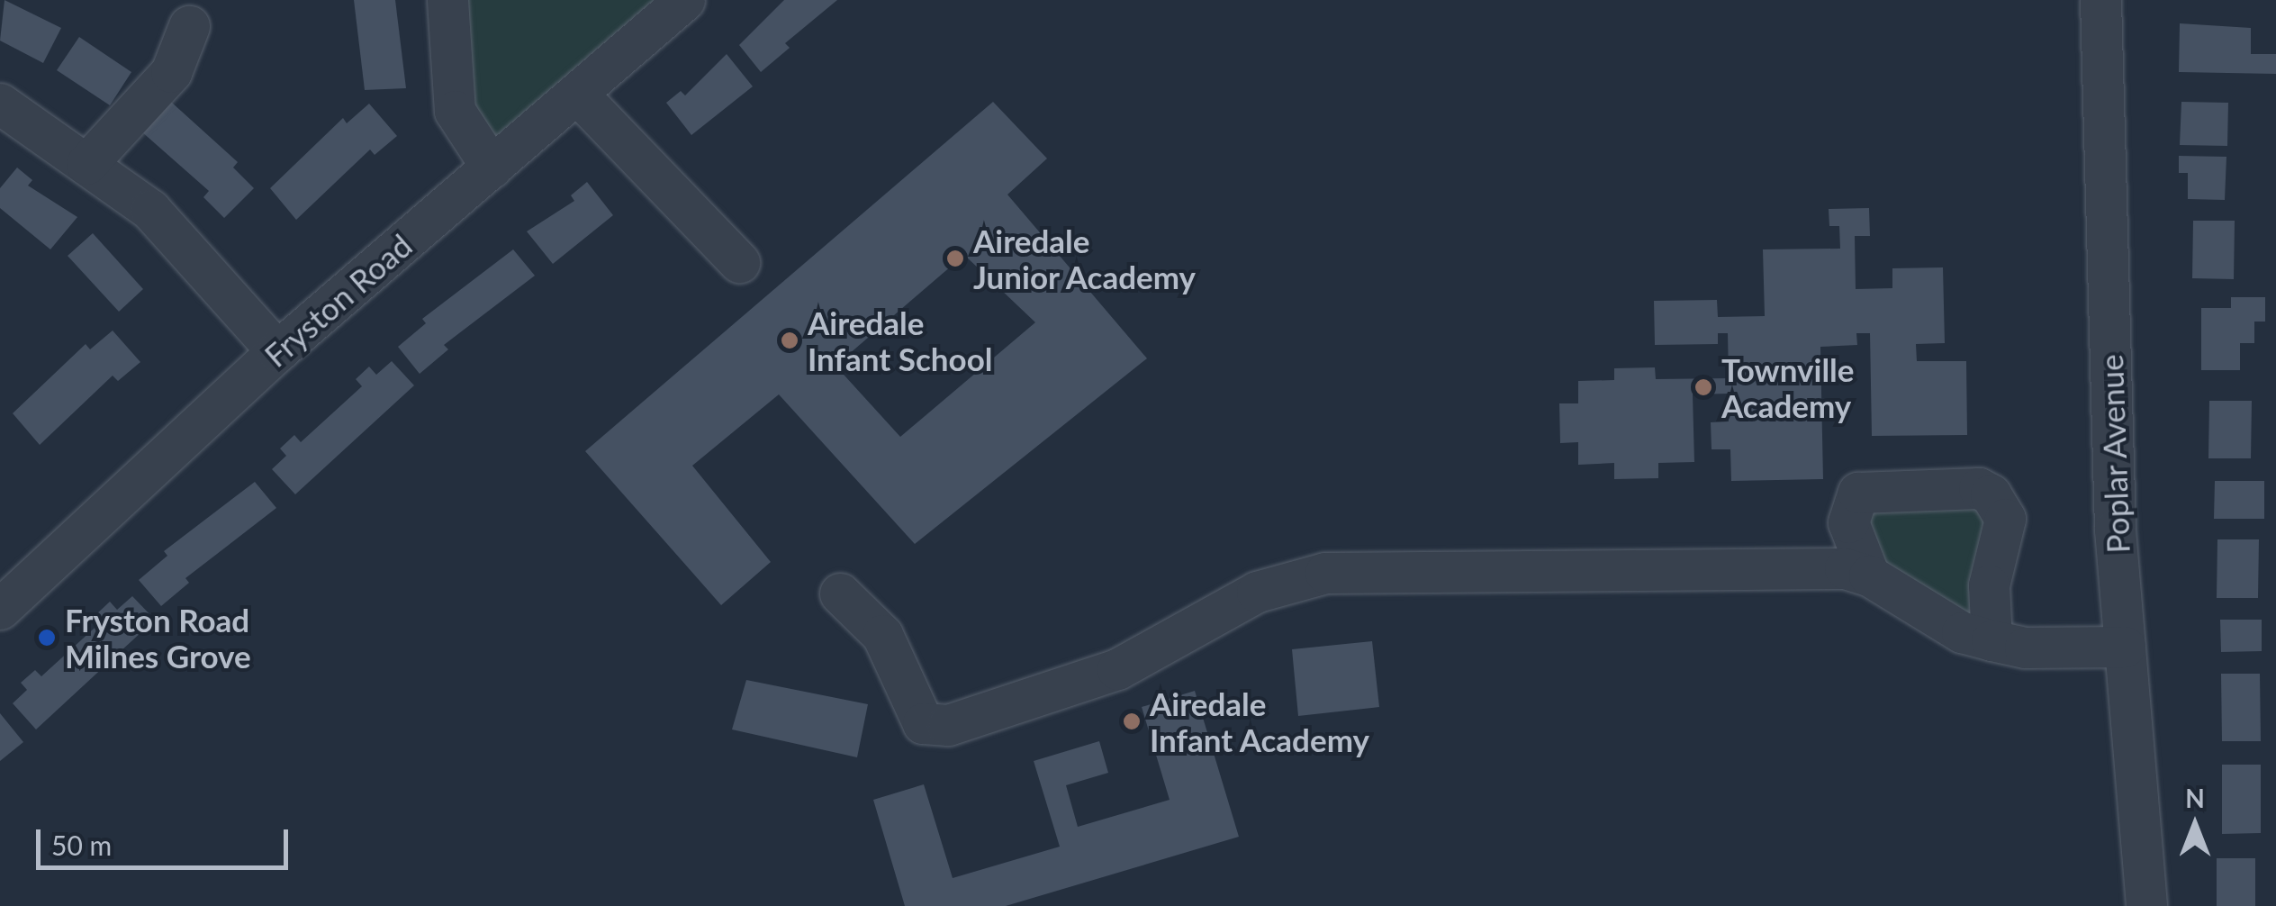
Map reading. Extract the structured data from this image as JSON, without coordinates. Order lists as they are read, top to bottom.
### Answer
{
  "streets": {
    "street": ["Fryston Road", "Poplar Avenue"]
  },
  "places": [
    "Airedale Junior Academy",
    "Airedale Infant School",
    "Townville Academy",
    "Fryston Road Milnes Grove",
    "Airedale Infant Academy"
  ],
  "scale_bar": "50 m",
  "north": "top"
}
